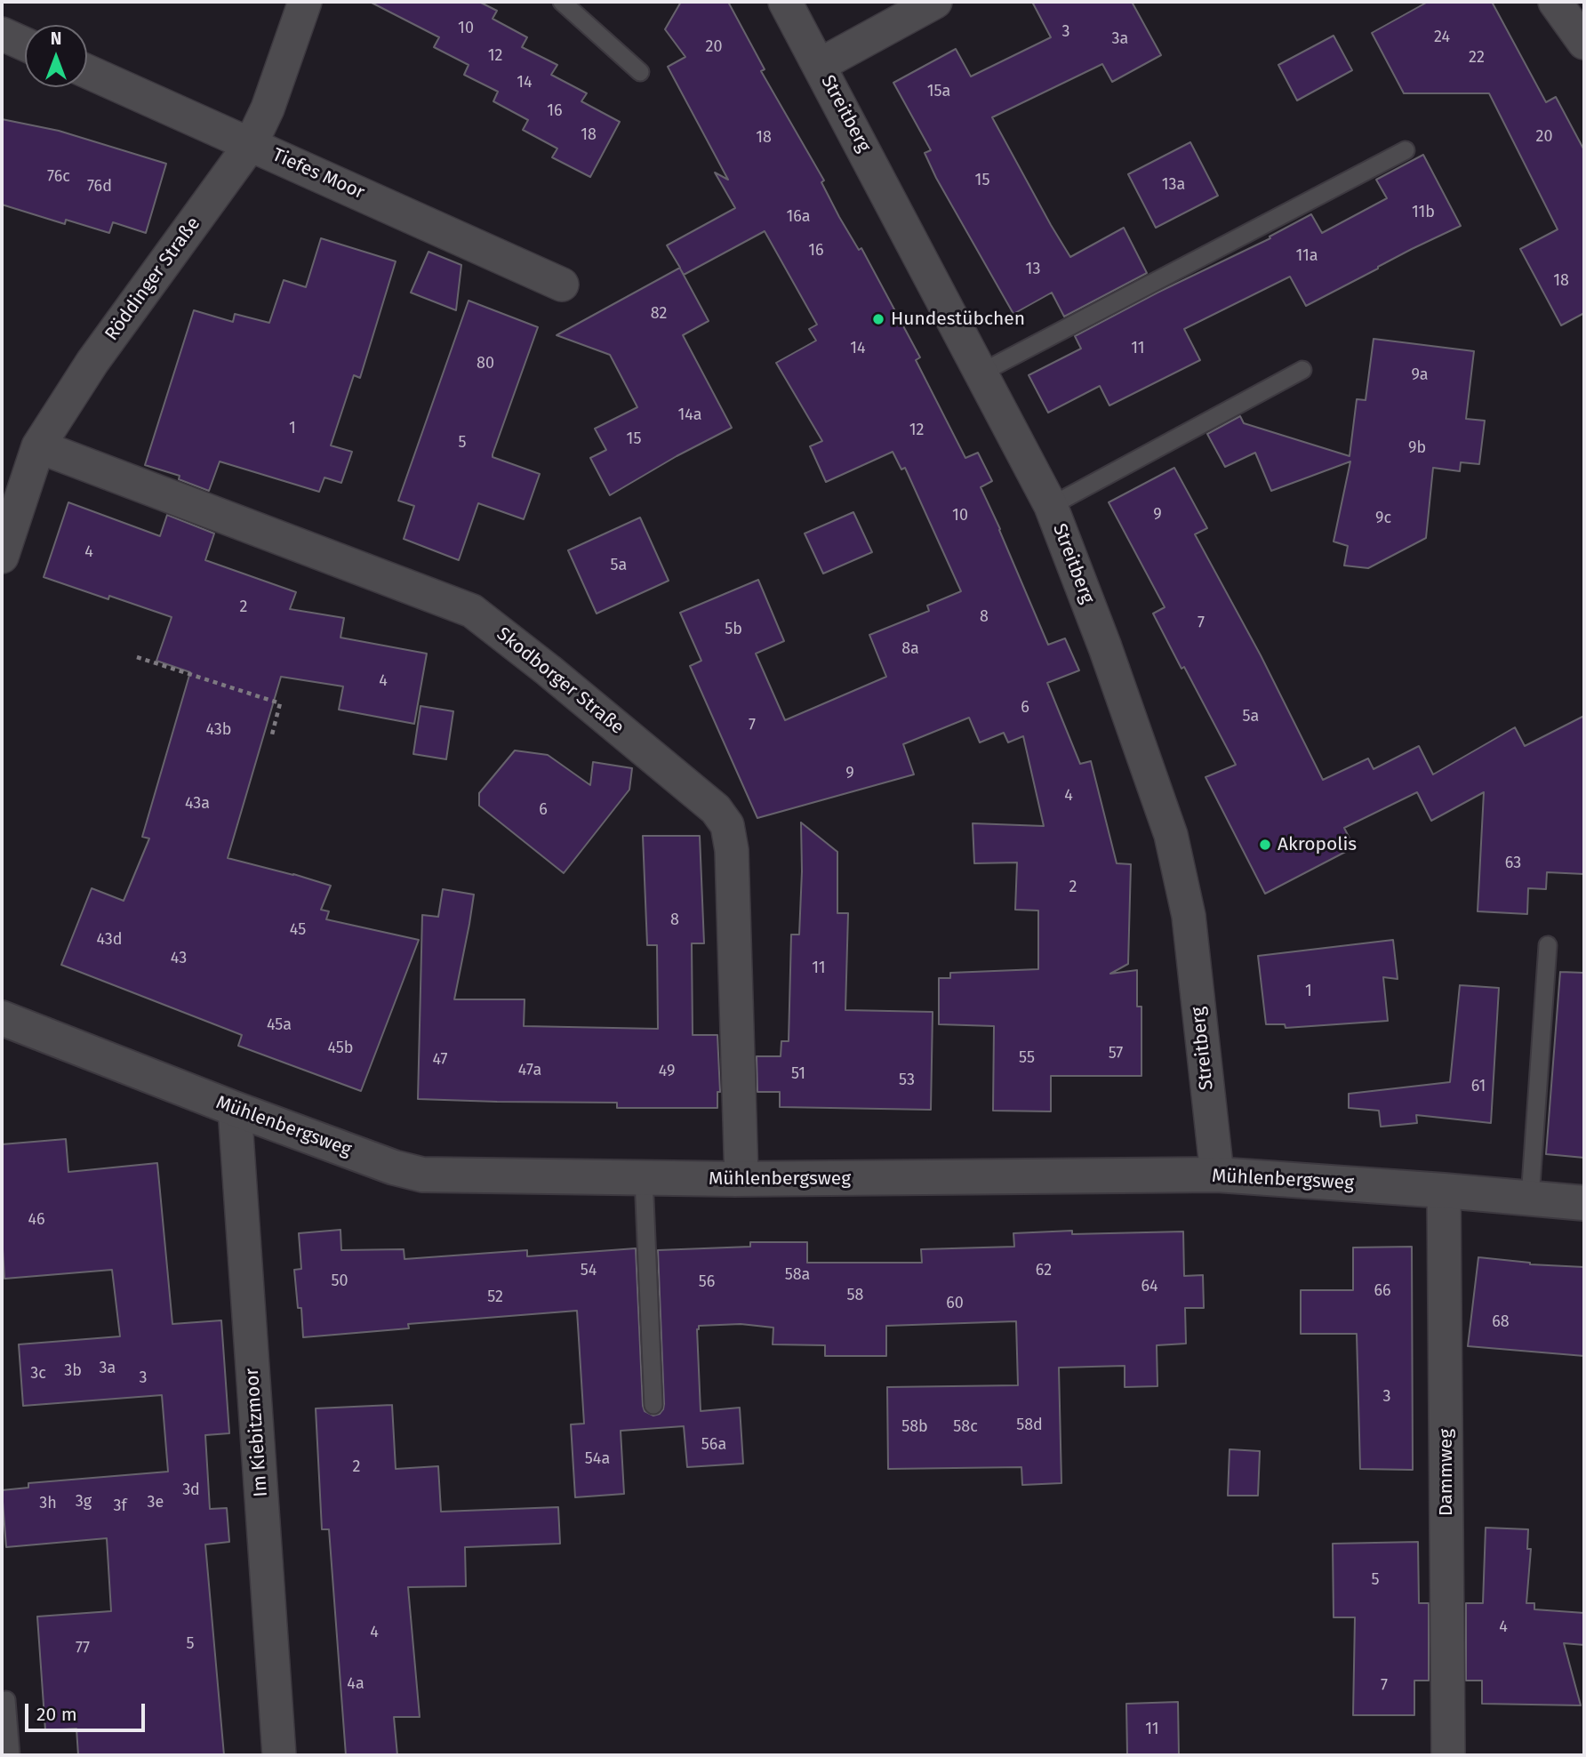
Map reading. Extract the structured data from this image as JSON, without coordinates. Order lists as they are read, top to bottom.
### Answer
{
  "streets": {
    "street": [
      "Streitberg",
      "Tiefes Moor",
      "Röddinger Straße",
      "Skodborger Straße",
      "Mühlenbergsweg",
      "Im Kiebitzmoor",
      "Dammweg"
    ]
  },
  "crossings": [
    ["Streitberg", "Mühlenbergsweg"],
    ["Tiefes Moor", "Röddinger Straße"],
    ["Röddinger Straße", "Skodborger Straße"],
    ["Skodborger Straße", "Mühlenbergsweg"],
    ["Mühlenbergsweg", "Im Kiebitzmoor"],
    ["Mühlenbergsweg", "Dammweg"]
  ],
  "places": ["Hundestübchen", "Akropolis"],
  "house_numbers": [
    "10",
    "3",
    "24",
    "3a",
    "20",
    "12",
    "22",
    "14",
    "15a",
    "16",
    "18",
    "20",
    "18",
    "76c",
    "15",
    "13a",
    "76d",
    "11b",
    "16a",
    "16",
    "11a",
    "13",
    "18",
    "82",
    "14",
    "11",
    "80",
    "9a",
    "14a",
    "1",
    "12",
    "15",
    "5",
    "9b",
    "9",
    "10",
    "9c",
    "4",
    "5a",
    "2",
    "8",
    "7",
    "5b",
    "8a",
    "4",
    "6",
    "5a",
    "7",
    "43b",
    "9",
    "4",
    "43a",
    "6",
    "63",
    "2",
    "8",
    "45",
    "43d",
    "43",
    "11",
    "1",
    "45a",
    "45b",
    "57",
    "55",
    "47",
    "47a",
    "49",
    "51",
    "53",
    "61",
    "46",
    "54",
    "62",
    "58a",
    "50",
    "56",
    "64",
    "66",
    "58",
    "52",
    "60",
    "68",
    "3a",
    "3b",
    "3c",
    "3",
    "3",
    "58d",
    "58b",
    "58c",
    "56a",
    "54a",
    "2",
    "3d",
    "3g",
    "3e",
    "3h",
    "3f",
    "5",
    "4",
    "4",
    "5",
    "77",
    "4a",
    "7",
    "11"
  ],
  "scale_bar": "20 m",
  "north": "top"
}
